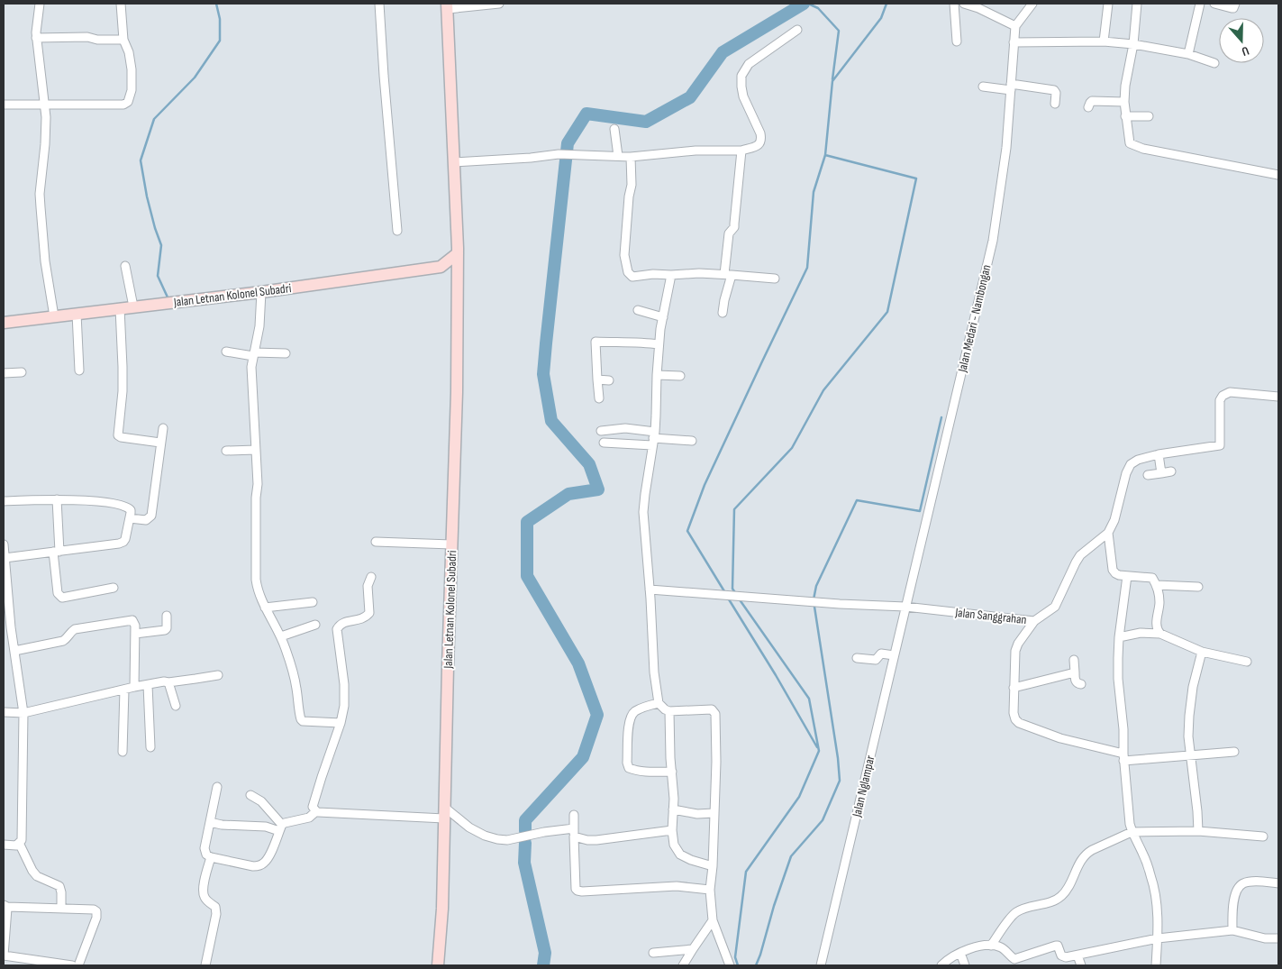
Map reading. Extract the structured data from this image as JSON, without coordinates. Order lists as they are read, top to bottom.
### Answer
{
  "streets": {
    "main road": ["Jalan Letnan Kolonel Subadri"],
    "street": ["Jalan Medari - Nambongan", "Jalan Sanggrahan", "Jalan Nglampar"]
  },
  "crossings": [
    ["Jalan Medari - Nambongan", "Jalan Sanggrahan"],
    ["Jalan Medari - Nambongan", "Jalan Nglampar"],
    ["Jalan Sanggrahan", "Jalan Nglampar"]
  ],
  "north": "bottom"
}
